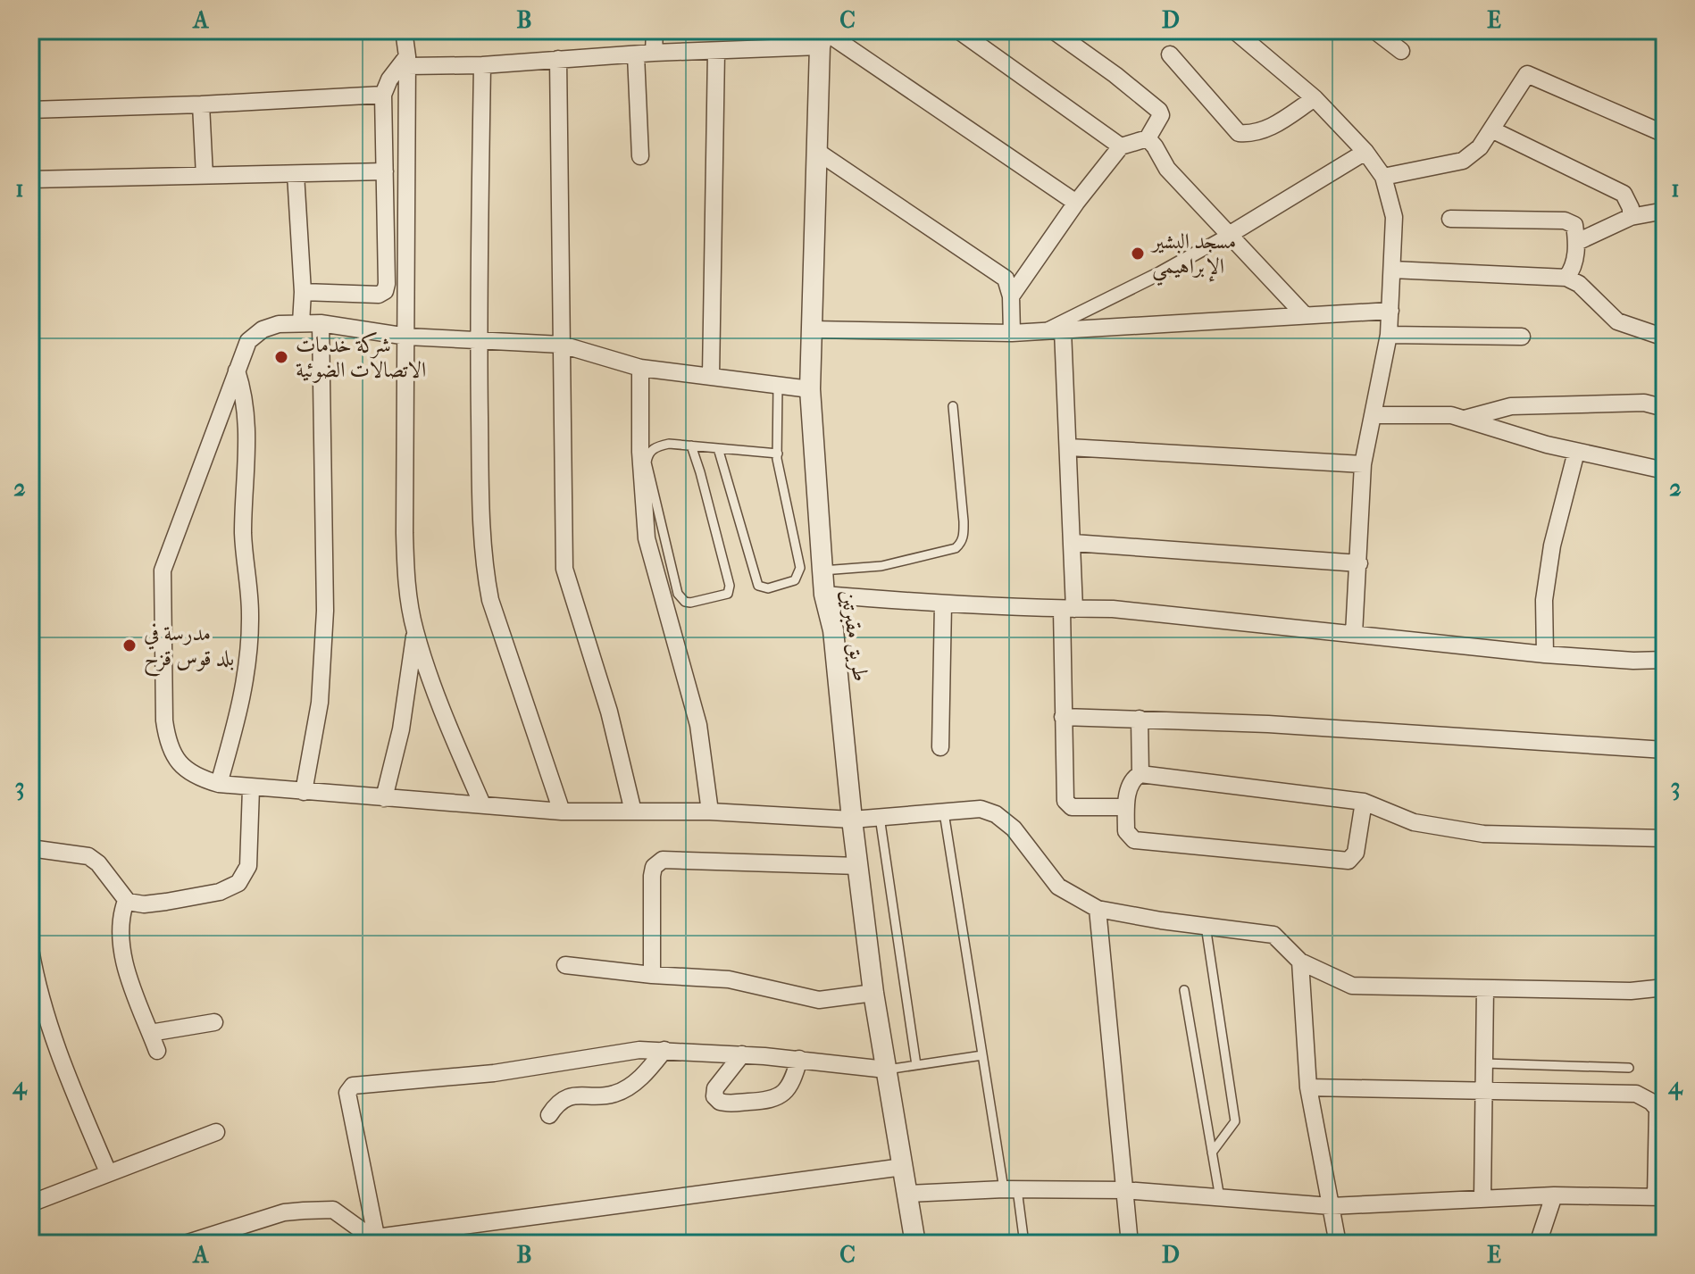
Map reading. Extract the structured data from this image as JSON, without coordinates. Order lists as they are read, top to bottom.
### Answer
{
  "streets": {
    "street": ["طريق مقبرتين"]
  },
  "places": ["مسجد البشير الإبراهيمي", "شركة خدمات الاتصالات الضوئية", "مدرسة في بلد قوس قزح"],
  "grid": {
    "columns": [
      "A",
      "B",
      "C",
      "D",
      "E"
    ],
    "rows": [
      "1",
      "2",
      "3",
      "4"
    ]
  }
}
